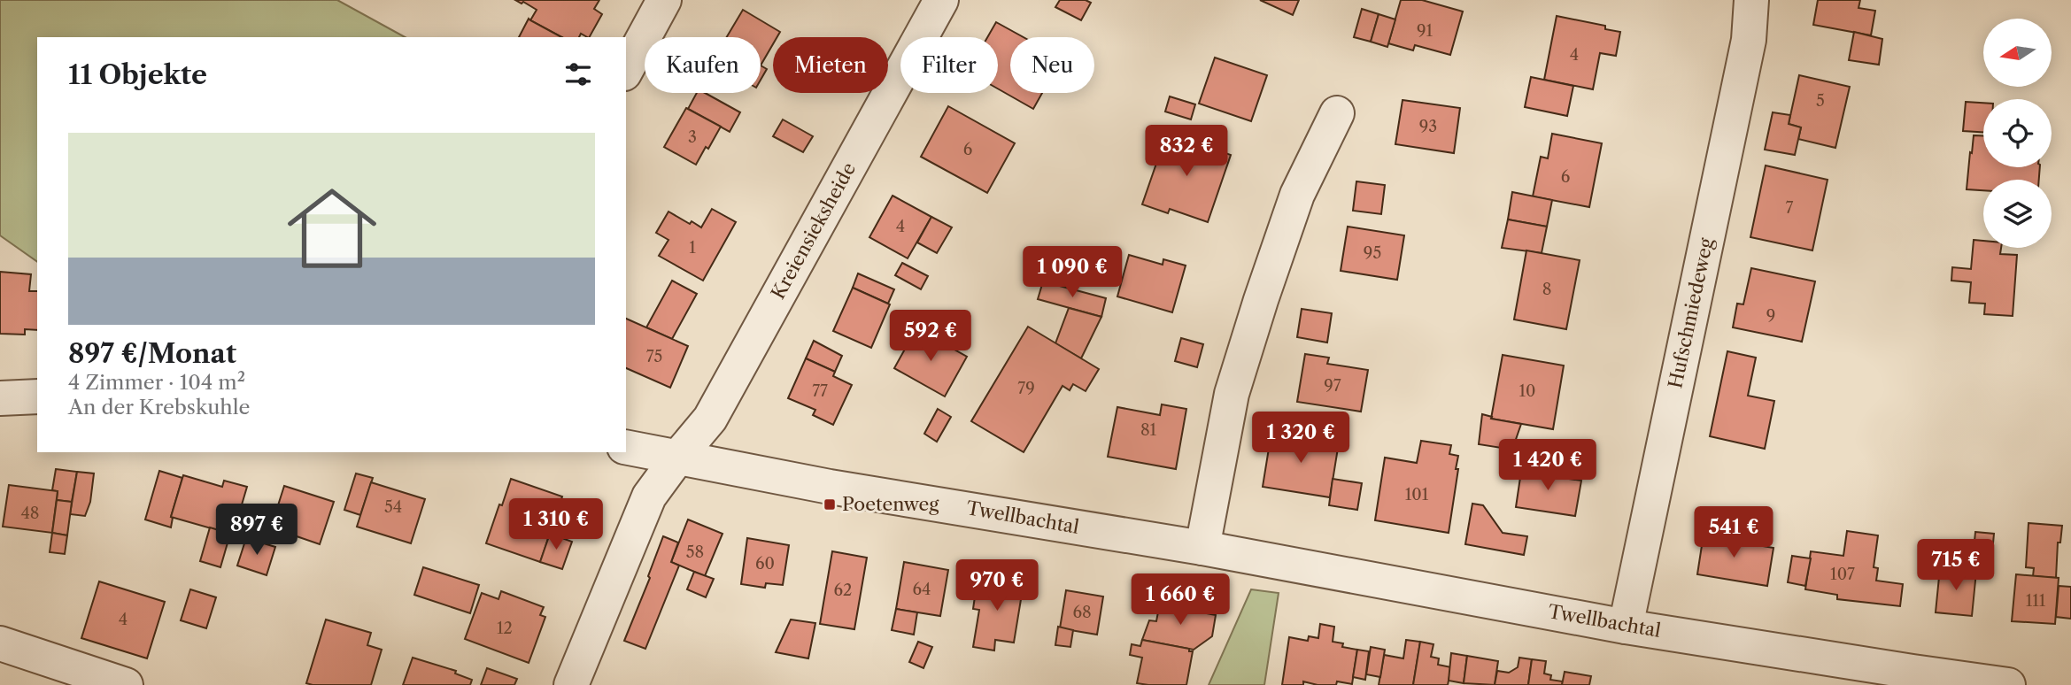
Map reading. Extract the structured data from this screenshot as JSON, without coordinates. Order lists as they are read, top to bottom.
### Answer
{
  "streets": {
    "street": ["Kreiensieksheide", "Hufschmiedeweg", "Twellbachtal"]
  },
  "crossings": [
    ["Kreiensieksheide", "Twellbachtal"],
    ["Hufschmiedeweg", "Twellbachtal"]
  ],
  "places": {
    "transit": ["Poetenweg"]
  },
  "house_numbers": [
    "91",
    "4",
    "5",
    "93",
    "3",
    "6",
    "6",
    "7",
    "4",
    "1",
    "95",
    "8",
    "9",
    "75",
    "97",
    "79",
    "77",
    "10",
    "81",
    "101",
    "54",
    "48",
    "58",
    "60",
    "107",
    "64",
    "62",
    "111",
    "68",
    "4",
    "12"
  ],
  "north": "left",
  "page": {
    "chip": [
      "Kaufen",
      "Mieten",
      "Filter",
      "Neu"
    ],
    "heading": "11 Objekte",
    "list": [
      {
        "name": "897 €/Monat",
        "note": "4 Zimmer · 104 m² · An der Krebskuhle"
      }
    ],
    "price": [
      "832 €",
      "1 090 €",
      "592 €",
      "1 320 €",
      "1 420 €",
      "1 310 €",
      "897 €",
      "541 €",
      "715 €",
      "970 €",
      "1 660 €"
    ]
  }
}
